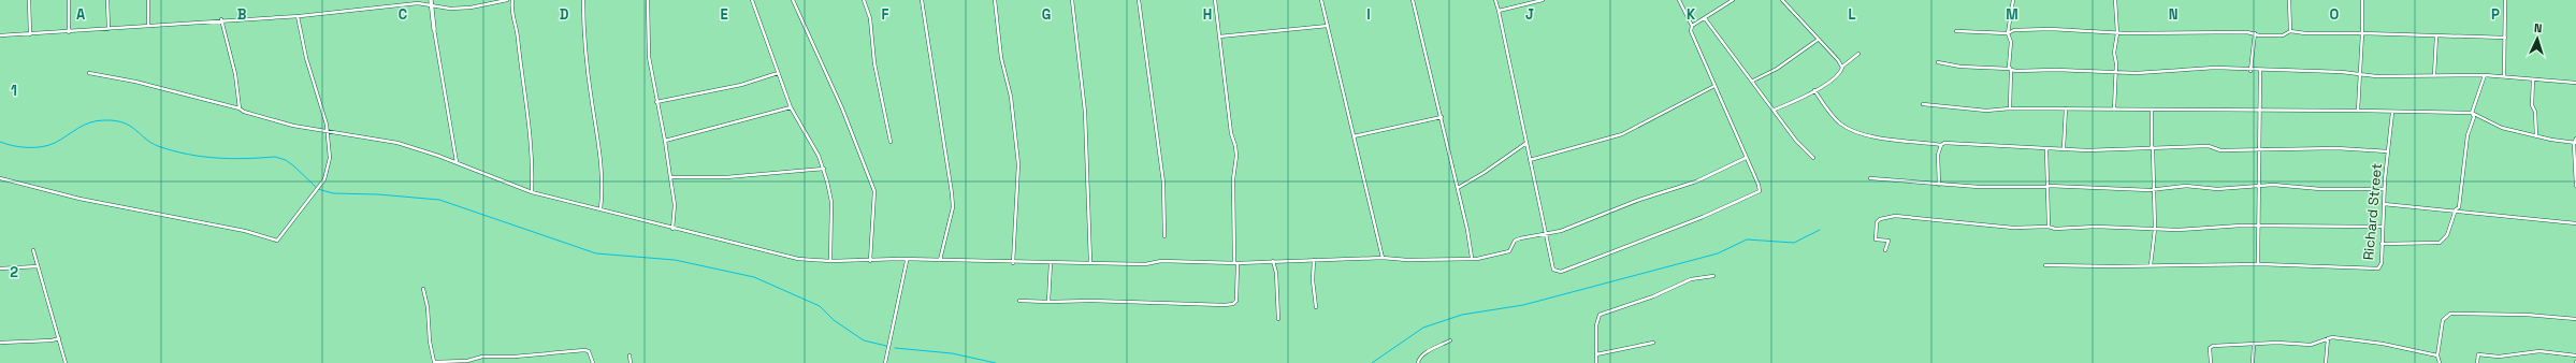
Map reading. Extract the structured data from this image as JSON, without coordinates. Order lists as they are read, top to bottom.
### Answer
{
  "streets": {
    "street": ["Richard Street"]
  },
  "north": "top",
  "grid": {
    "columns": [
      "A",
      "B",
      "C",
      "D",
      "E",
      "F",
      "G",
      "H",
      "I",
      "J",
      "K",
      "L",
      "M",
      "N",
      "O",
      "P"
    ],
    "rows": ["1", "2"]
  }
}
